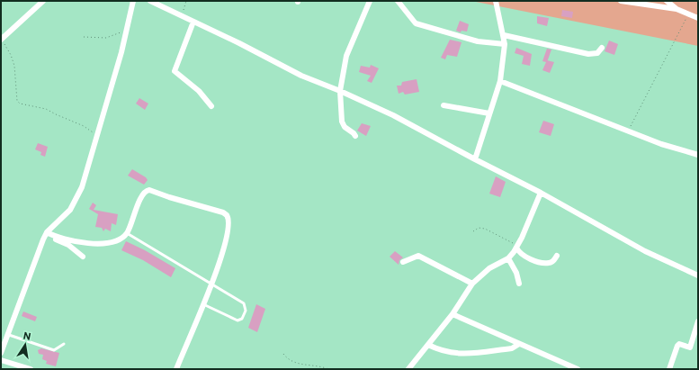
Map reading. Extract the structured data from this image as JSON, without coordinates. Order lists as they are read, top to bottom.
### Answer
{
  "north": "top"
}
